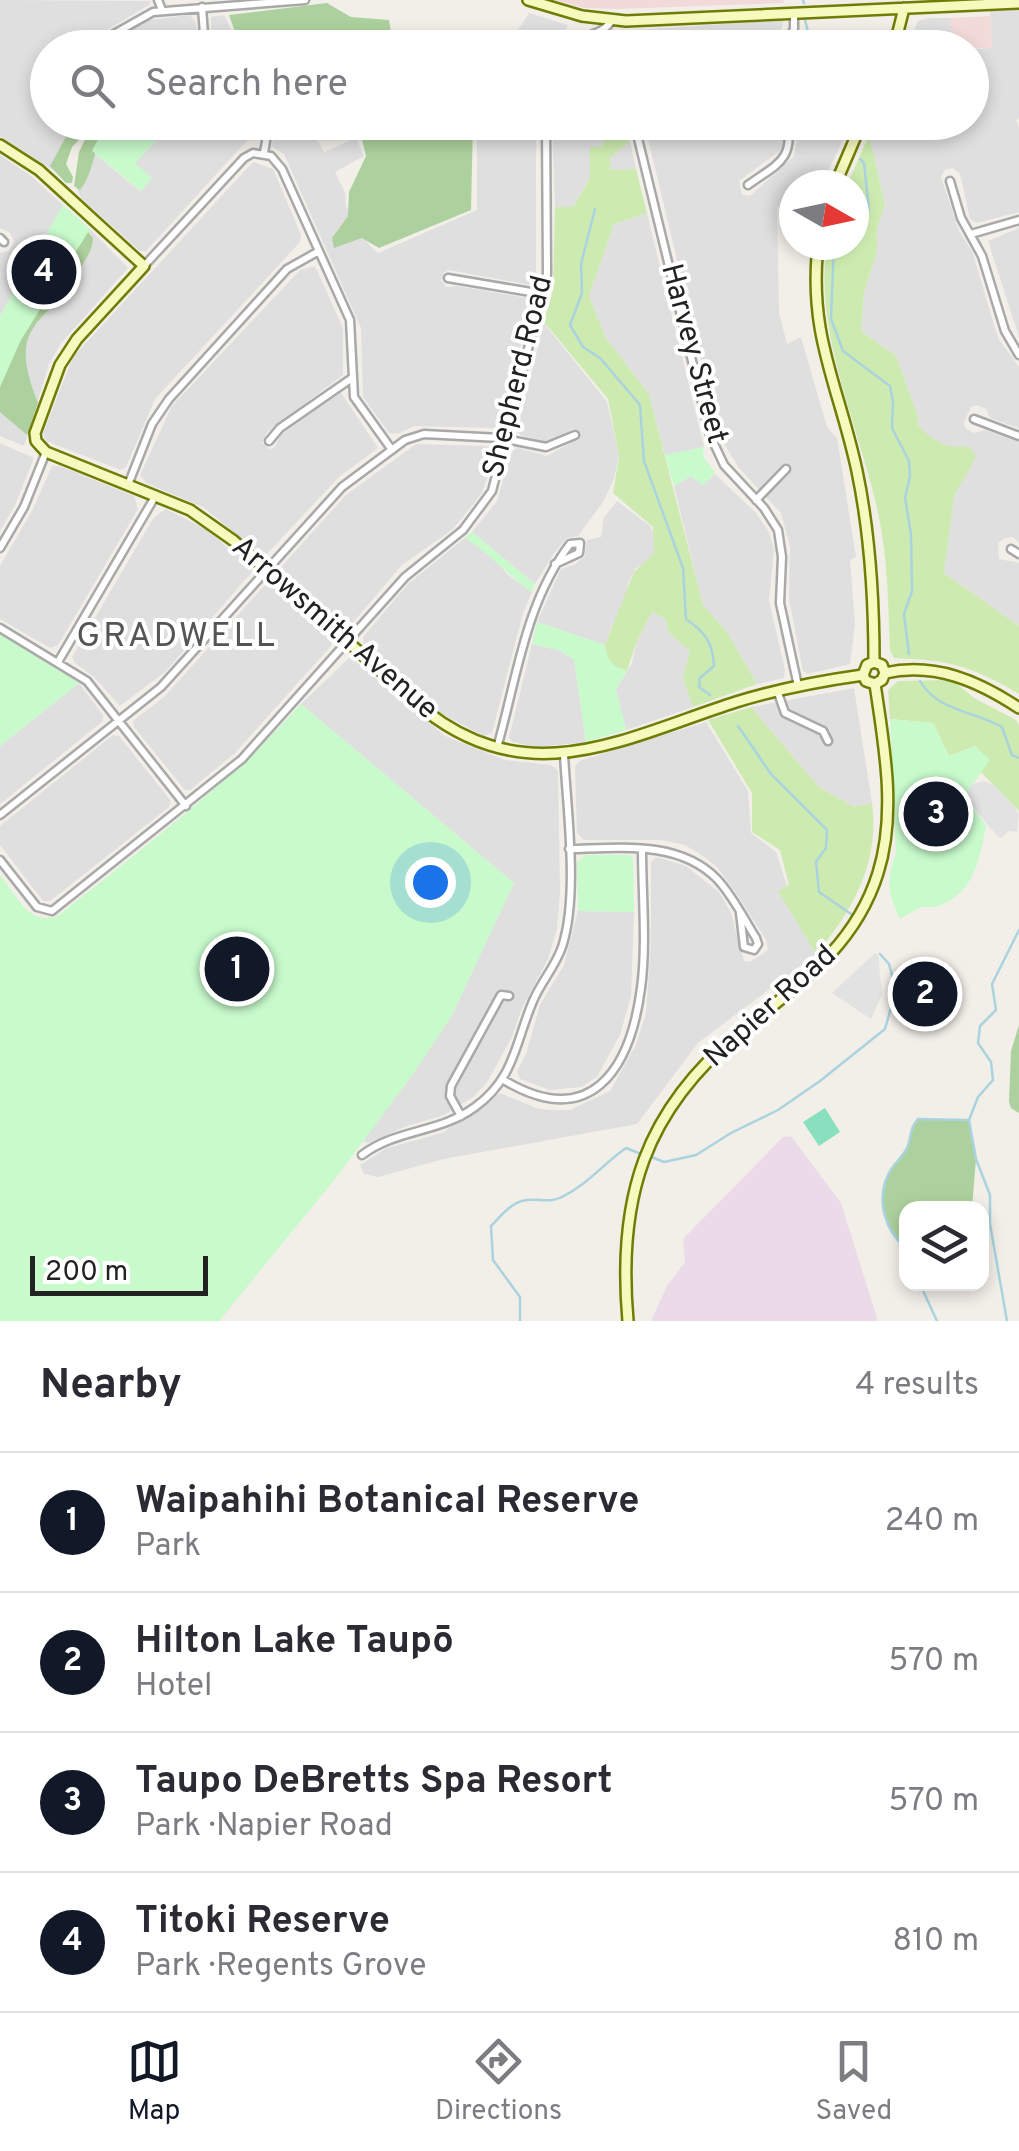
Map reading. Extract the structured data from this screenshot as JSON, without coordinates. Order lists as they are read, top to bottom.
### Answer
{
  "streets": {
    "main road": ["Arrowsmith Avenue", "Napier Road"],
    "street": ["Harvey Street", "Shepherd Road"]
  },
  "crossings": [
    ["Harvey Street", "Arrowsmith Avenue"],
    ["Shepherd Road", "Arrowsmith Avenue"],
    ["Arrowsmith Avenue", "Napier Road"]
  ],
  "districts": ["GRADWELL"],
  "scale_bar": "200 m",
  "north": "right",
  "page": {
    "search": "Search here",
    "pins": [
      "4",
      "3",
      "1",
      "2"
    ],
    "scale": "200 m",
    "heading": ["Nearby", "4 results"],
    "list": [
      {
        "mark": "1",
        "name": "Waipahihi Botanical Reserve",
        "note": "Park",
        "value": "240 m"
      },
      {
        "mark": "2",
        "name": "Hilton Lake Taupō",
        "note": "Hotel",
        "value": "570 m"
      },
      {
        "mark": "3",
        "name": "Taupo DeBretts Spa Resort",
        "note": "Park · Napier Road",
        "value": "570 m"
      },
      {
        "mark": "4",
        "name": "Titoki Reserve",
        "note": "Park · Regents Grove",
        "value": "810 m"
      }
    ],
    "nav": ["Map", "Directions", "Saved"]
  }
}
